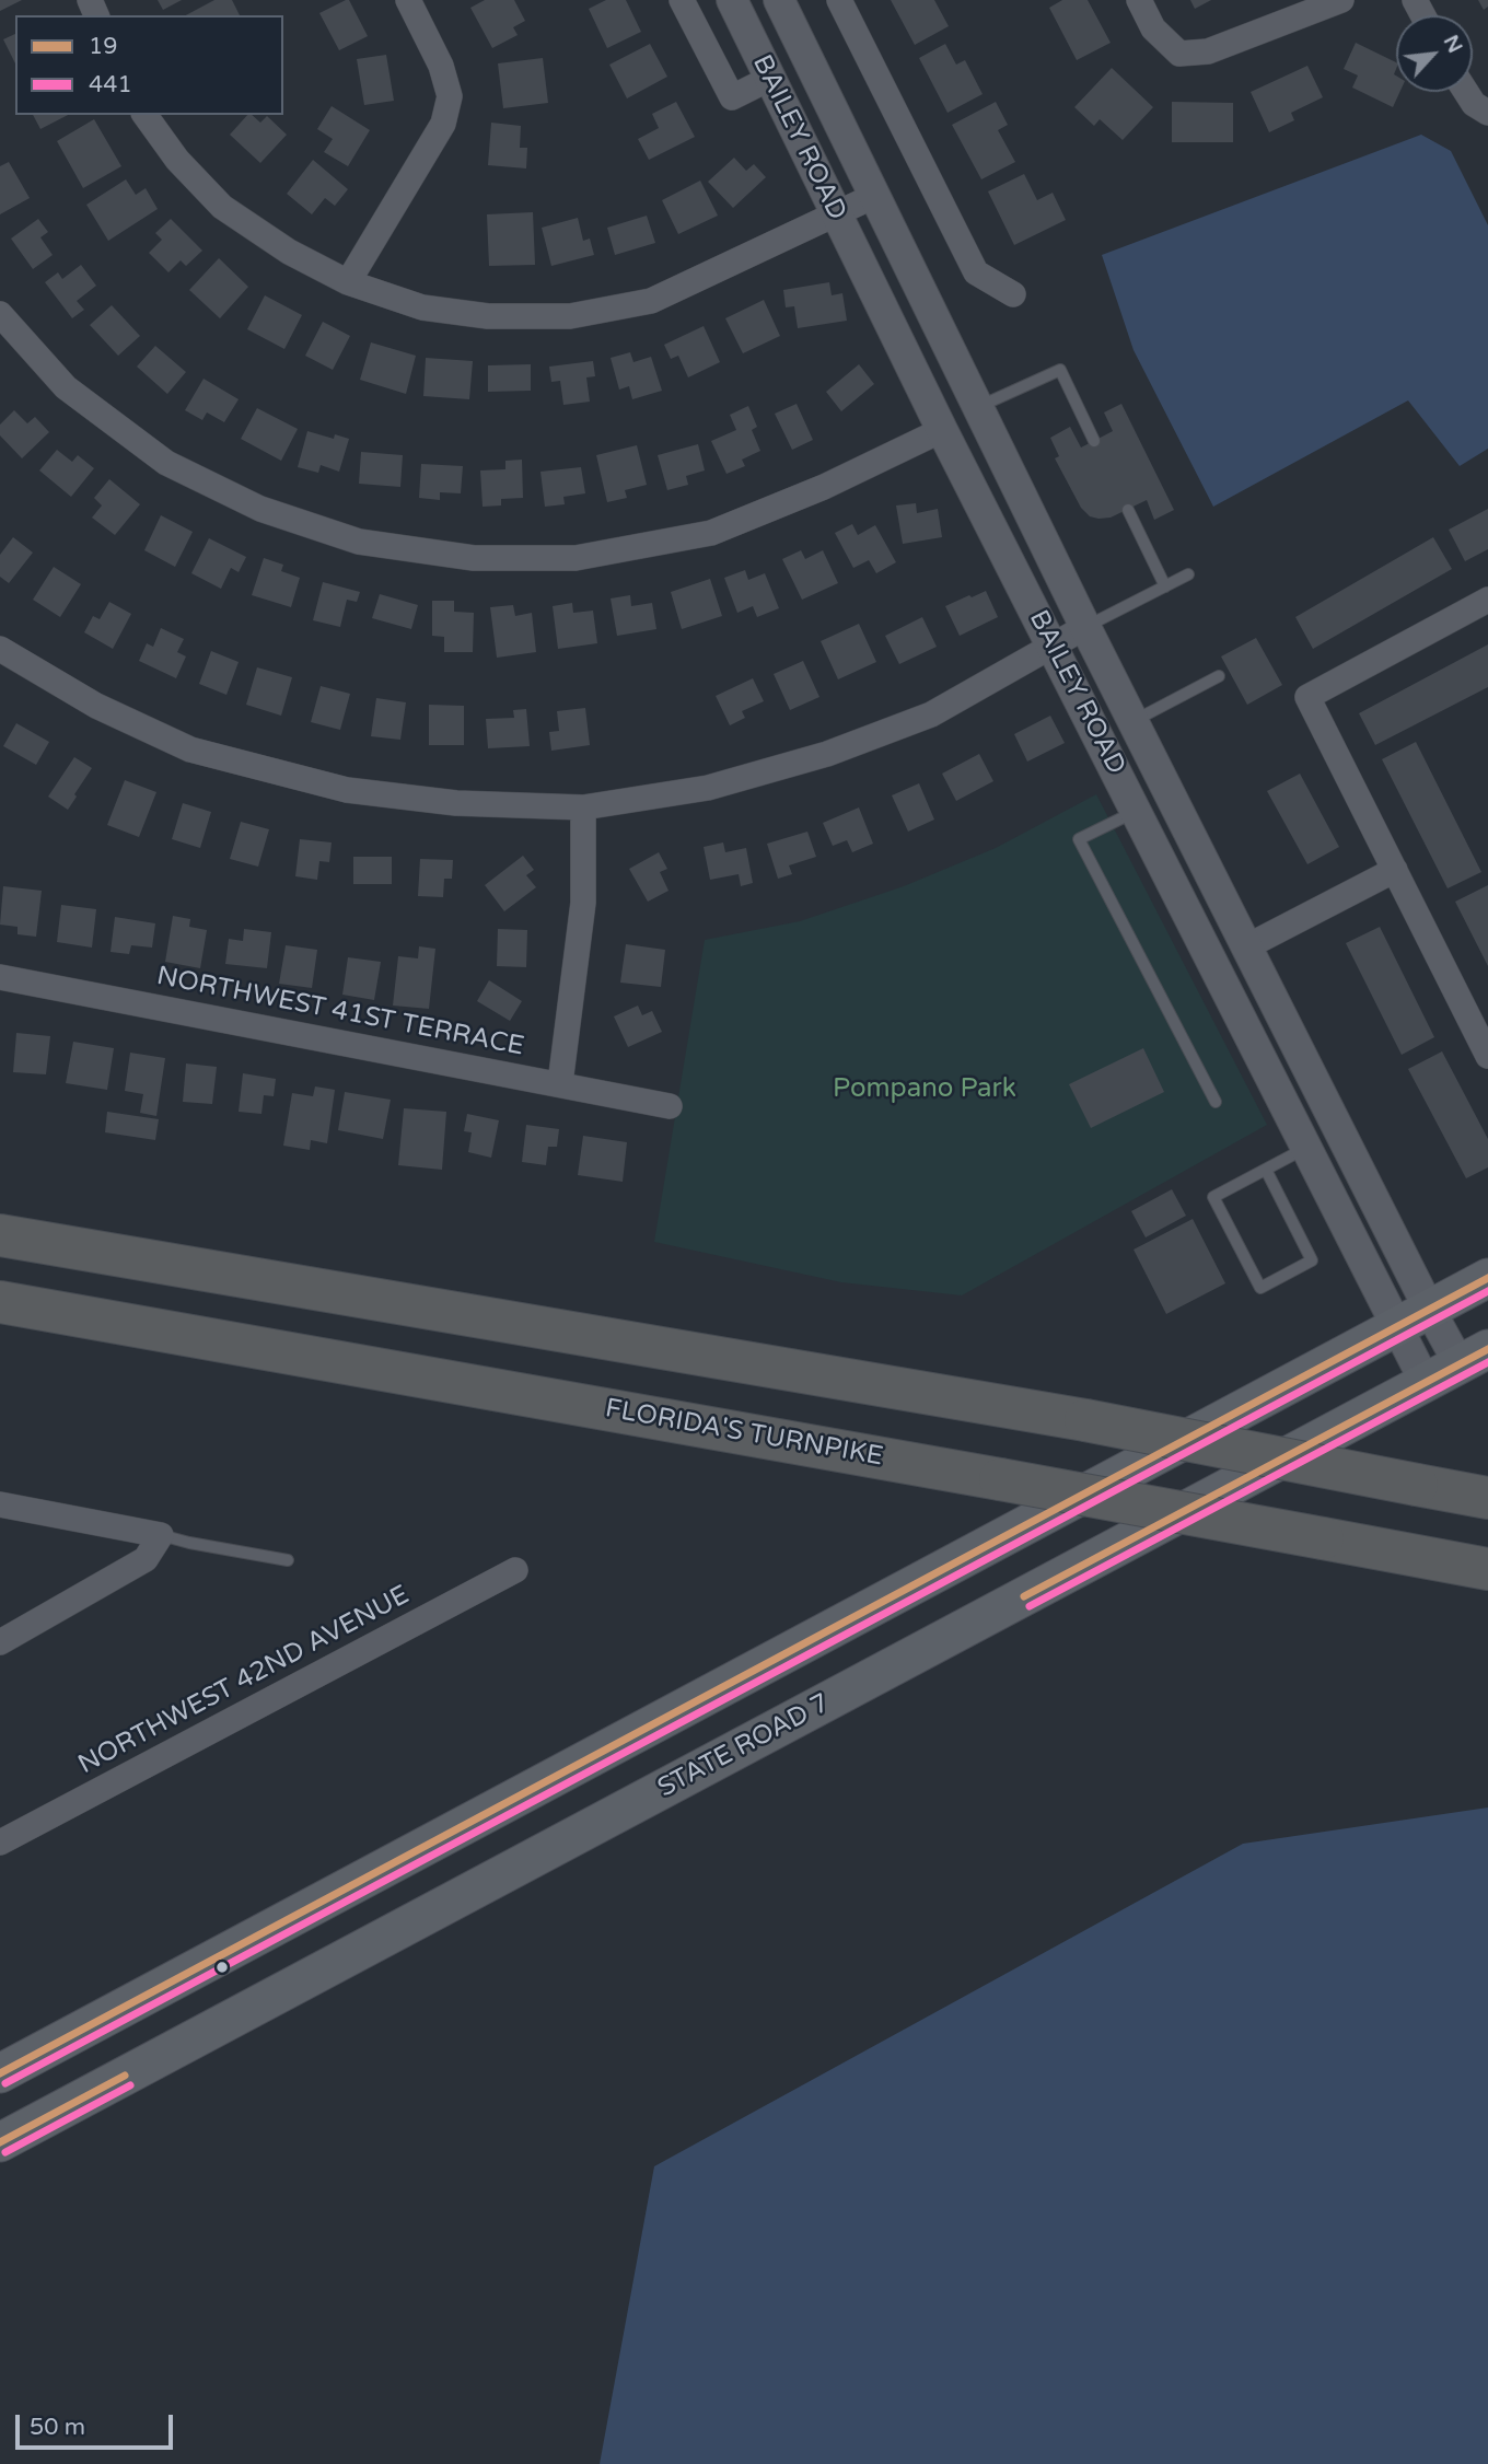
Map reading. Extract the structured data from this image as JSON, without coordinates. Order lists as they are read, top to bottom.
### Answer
{
  "streets": {
    "highway": ["FLORIDA'S TURNPIKE"],
    "main road": ["STATE ROAD 7"],
    "street": ["BAILEY ROAD", "NORTHWEST 41ST TERRACE", "NORTHWEST 42ND AVENUE"]
  },
  "crossings": [
    ["BAILEY ROAD", "STATE ROAD 7"]
  ],
  "parks": ["Pompano Park"],
  "lines": ["transit line 19", "transit line 441"],
  "legend": ["19", "441"],
  "scale_bar": "50 m",
  "north": "top right"
}
